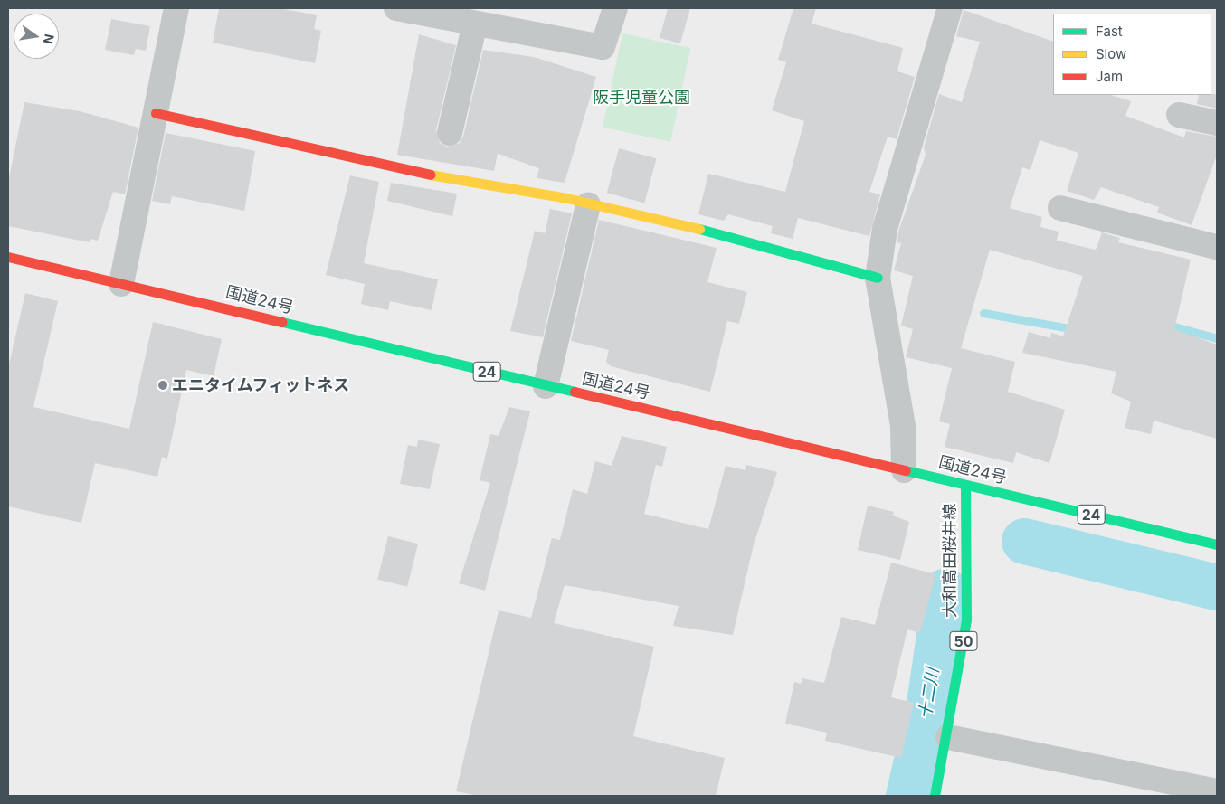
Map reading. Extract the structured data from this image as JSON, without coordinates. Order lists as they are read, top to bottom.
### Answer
{
  "streets": {
    "main road": [
      "国道24号",
      "24",
      "大和高田桜井線",
      "50"
    ]
  },
  "crossings": [
    ["国道24号", "大和高田桜井線"]
  ],
  "water": ["十二川"],
  "parks": ["阪手児童公園"],
  "places": ["エニタイムフィットネス"],
  "legend": ["Fast", "Slow", "Jam"],
  "north": "right"
}
